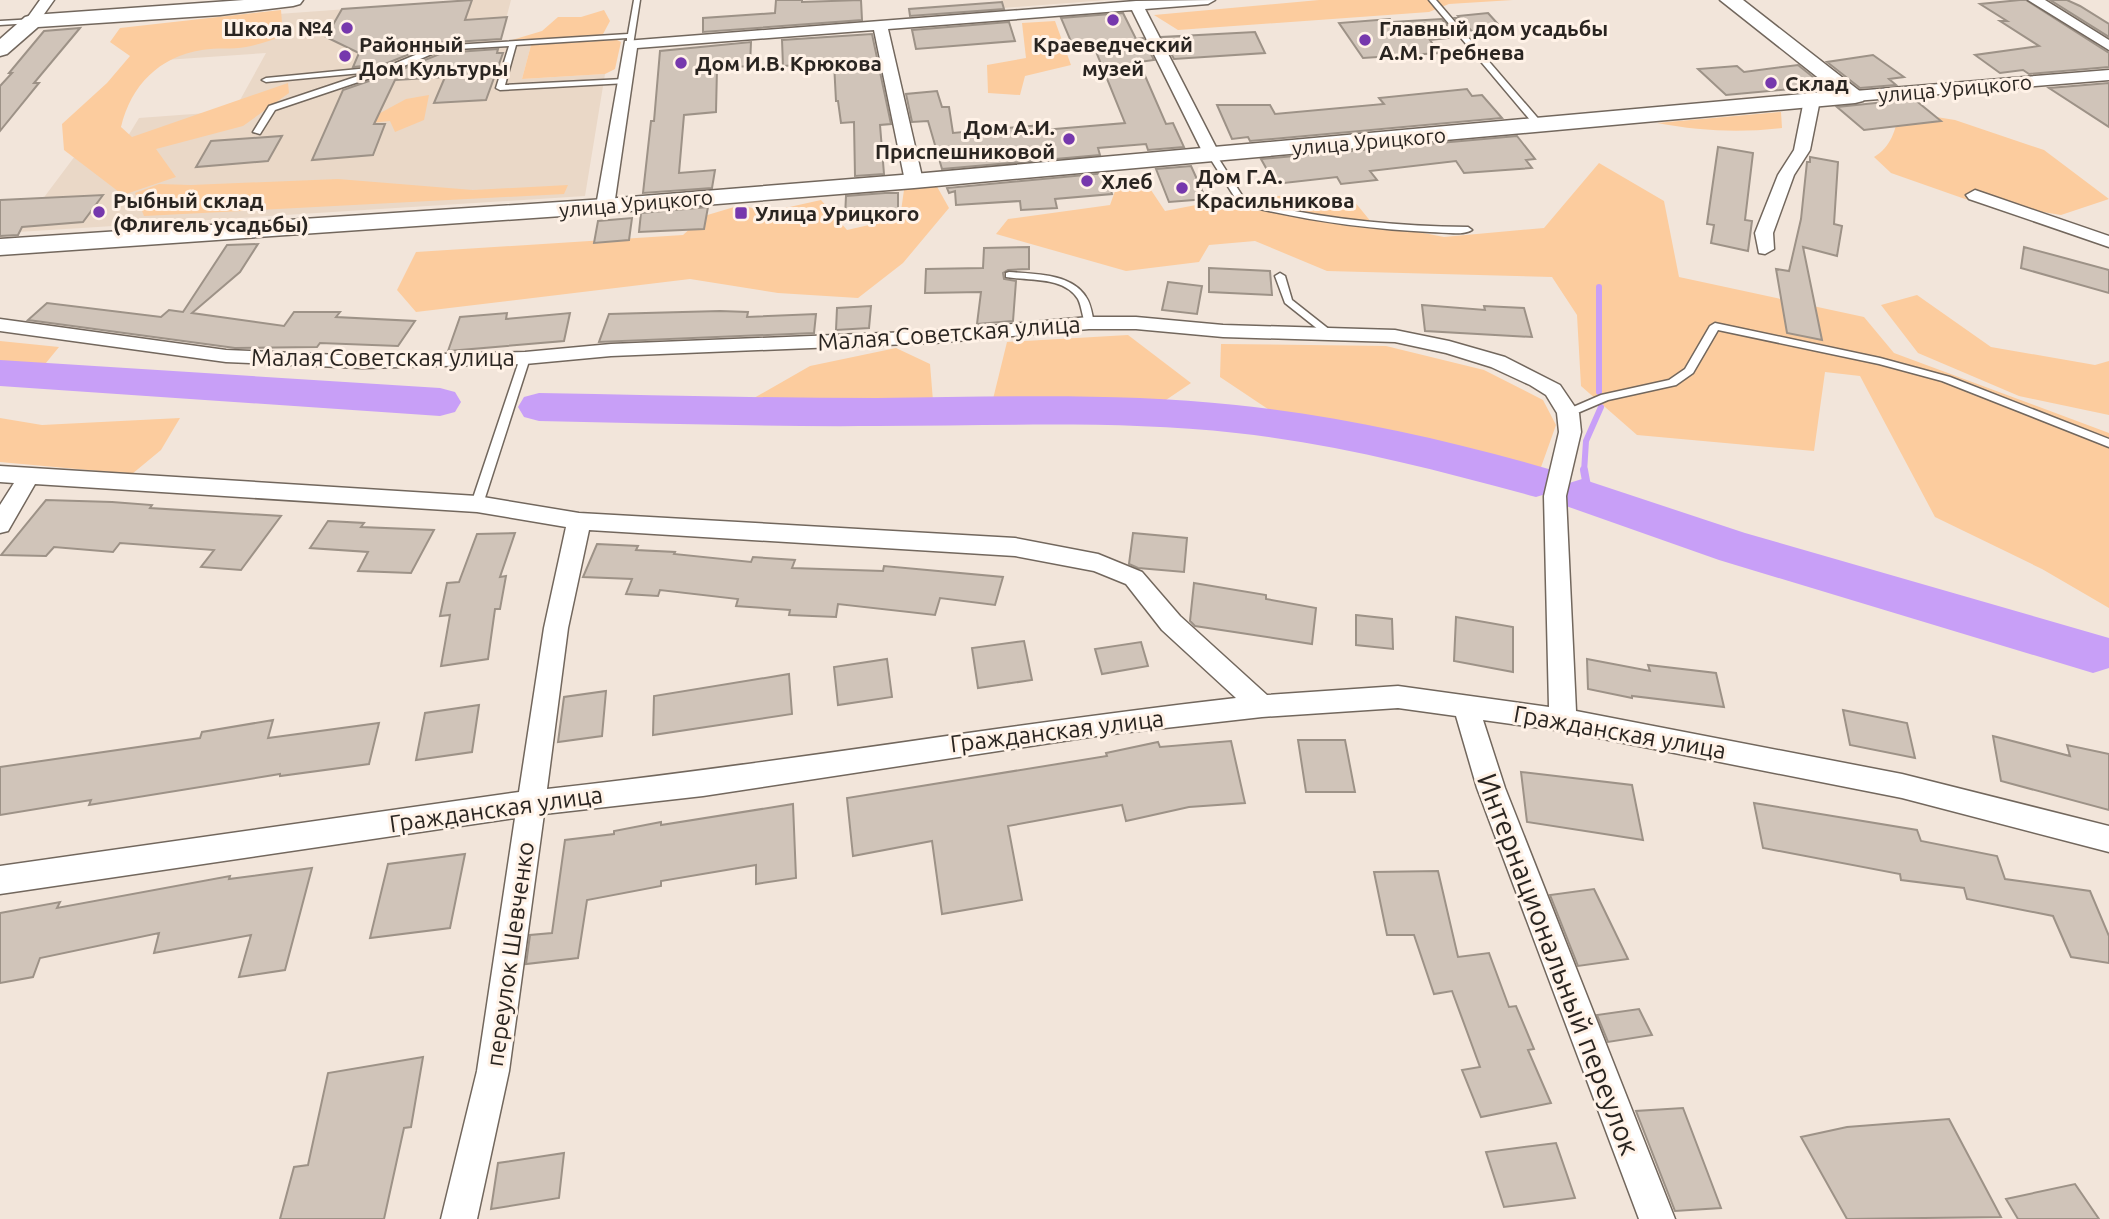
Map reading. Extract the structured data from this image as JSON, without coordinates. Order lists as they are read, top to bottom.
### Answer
{
  "streets": {
    "main road": ["улица Урицкого"],
    "street": [
      "Малая Советская улица",
      "Гражданская улица",
      "переулок Шевченко",
      "Интернациональный переулок"
    ]
  },
  "crossings": [
    ["Гражданская улица", "переулок Шевченко"],
    ["Гражданская улица", "Интернациональный переулок"]
  ],
  "places": {
    "other": [
      "Краеведческий музей",
      "Школа №4",
      "Главный дом усадьбы А.М. Гребнева",
      "Районный Дом Культуры",
      "Дом И.В. Крюкова",
      "Склад",
      "Дом А.И. Приспешниковой",
      "Хлеб",
      "Дом Г.А. Красильникова",
      "Рыбный склад (Флигель усадьбы)"
    ],
    "transit": ["Улица Урицкого"]
  }
}
